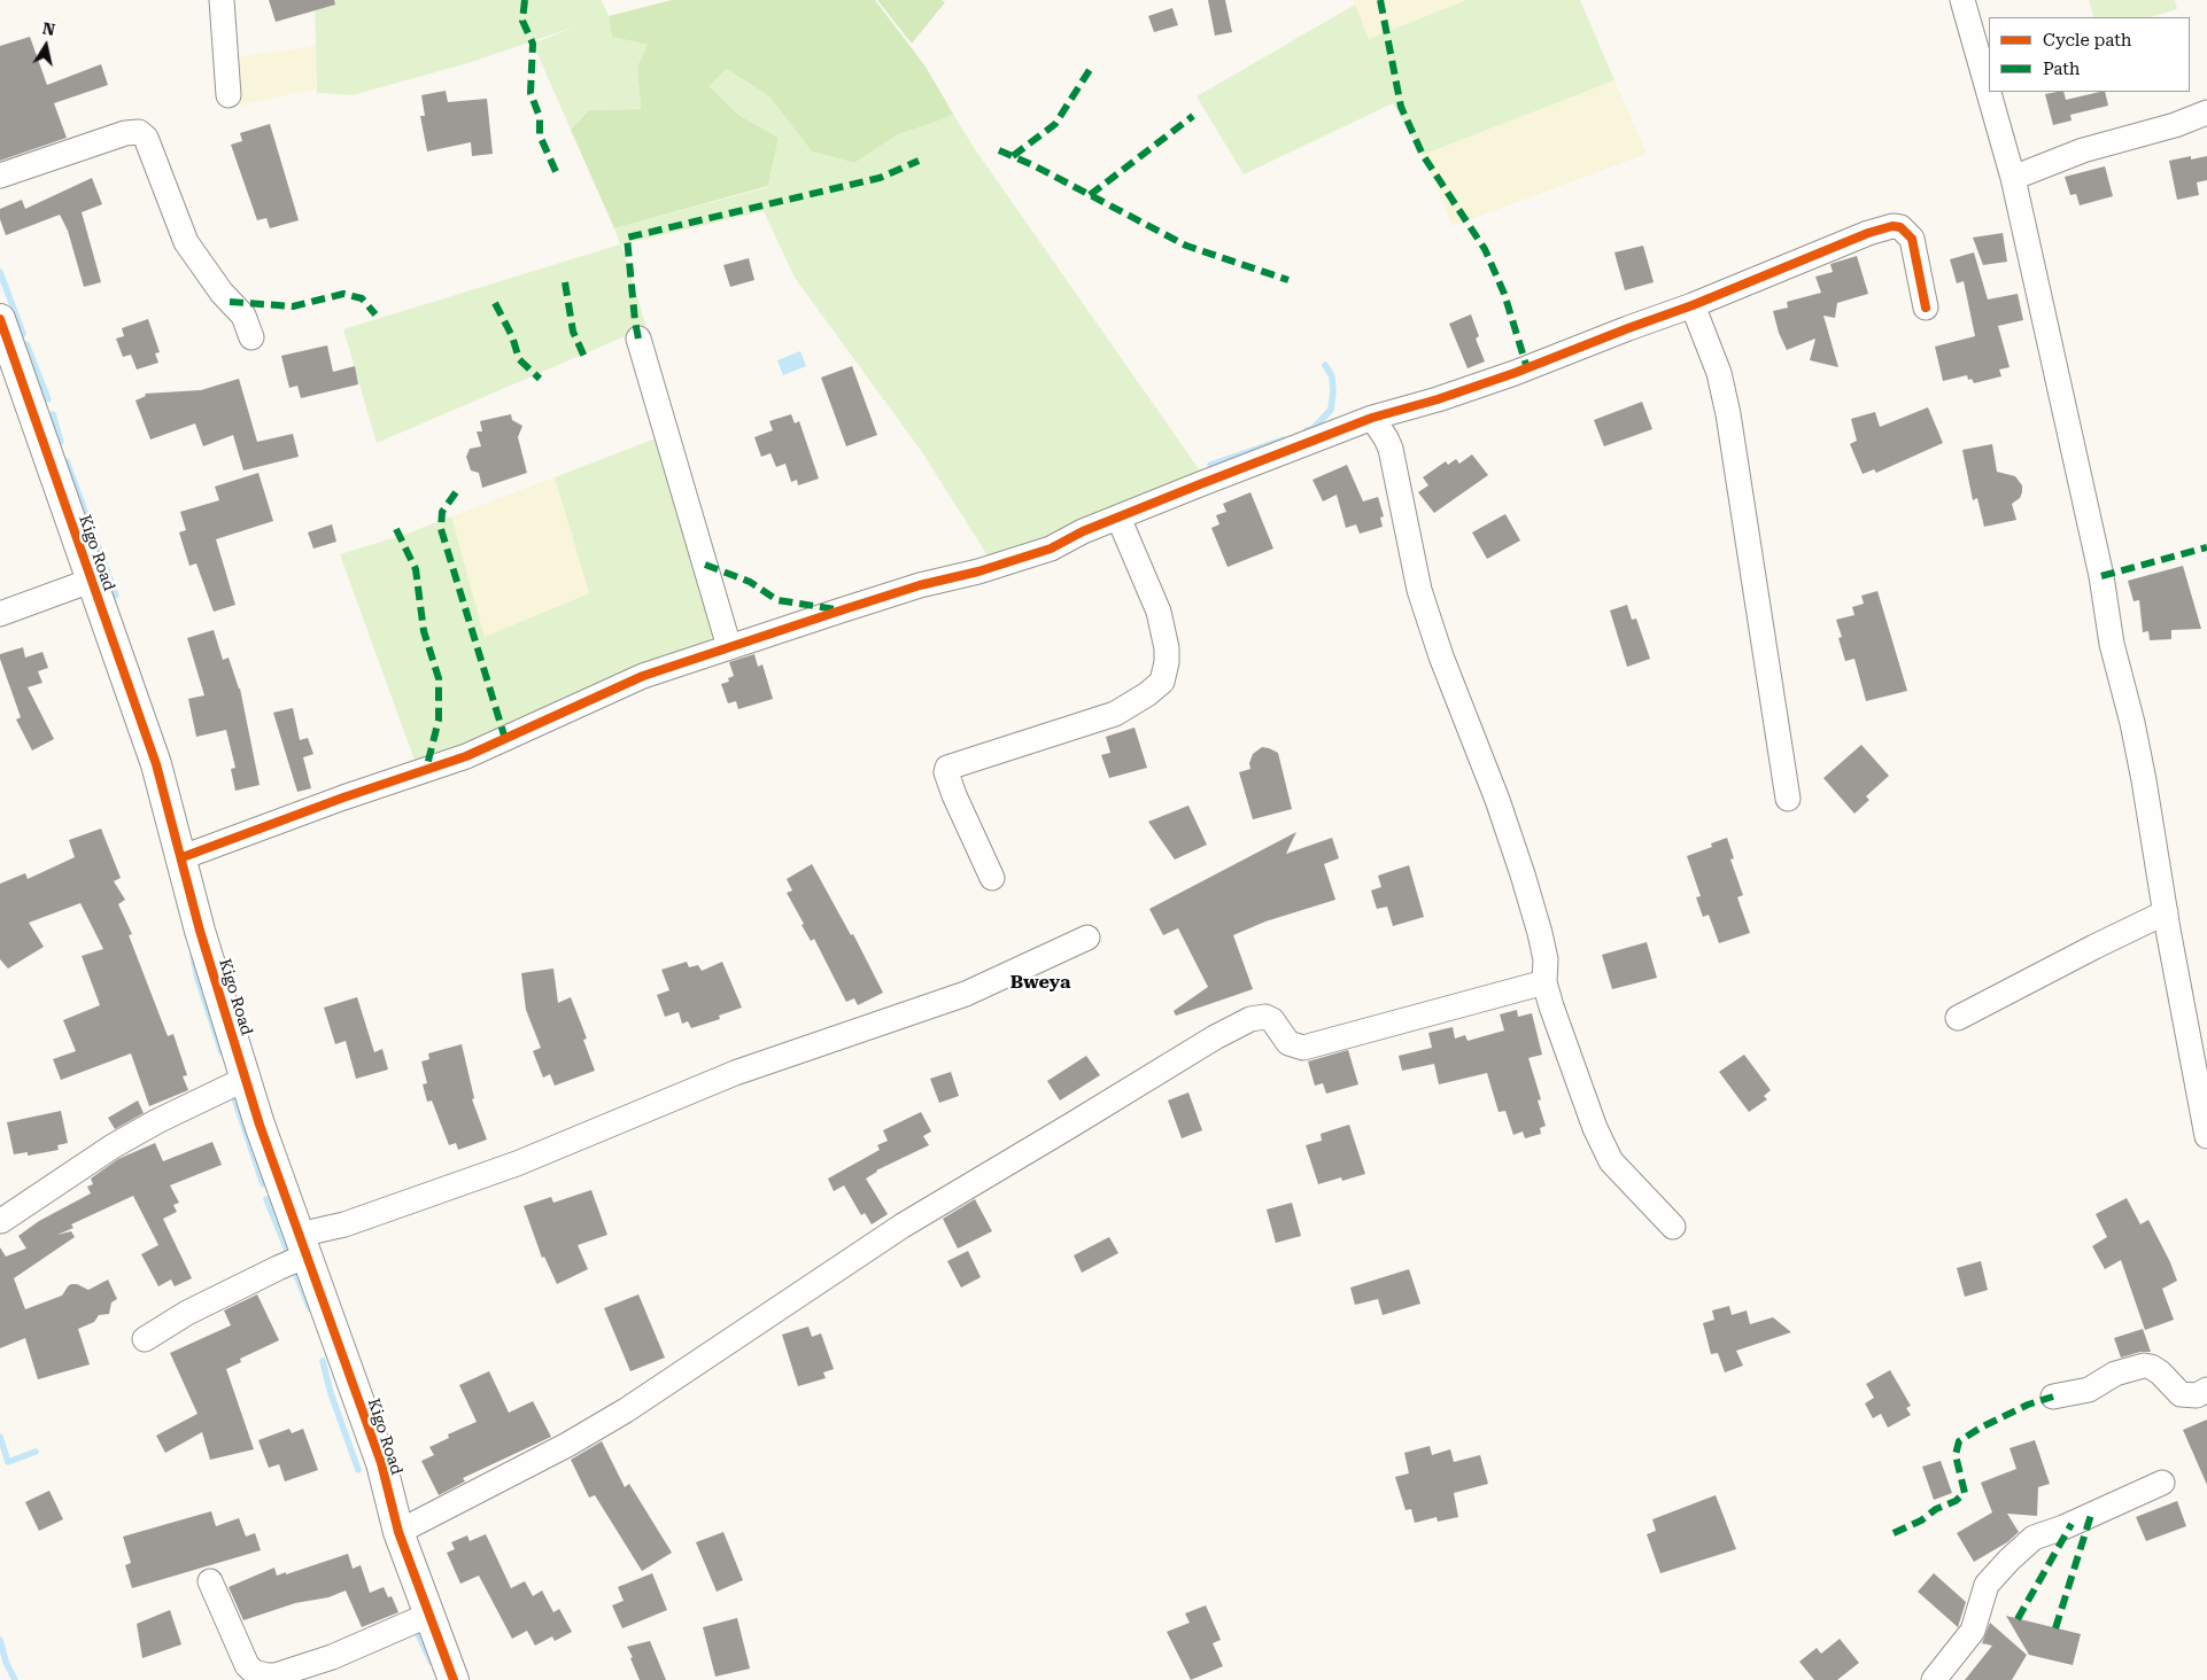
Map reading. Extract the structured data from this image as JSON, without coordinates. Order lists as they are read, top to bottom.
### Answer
{
  "streets": {
    "street": ["Kigo Road"]
  },
  "districts": ["Bweya"],
  "legend": ["Cycle path", "Path"],
  "north": "top"
}
